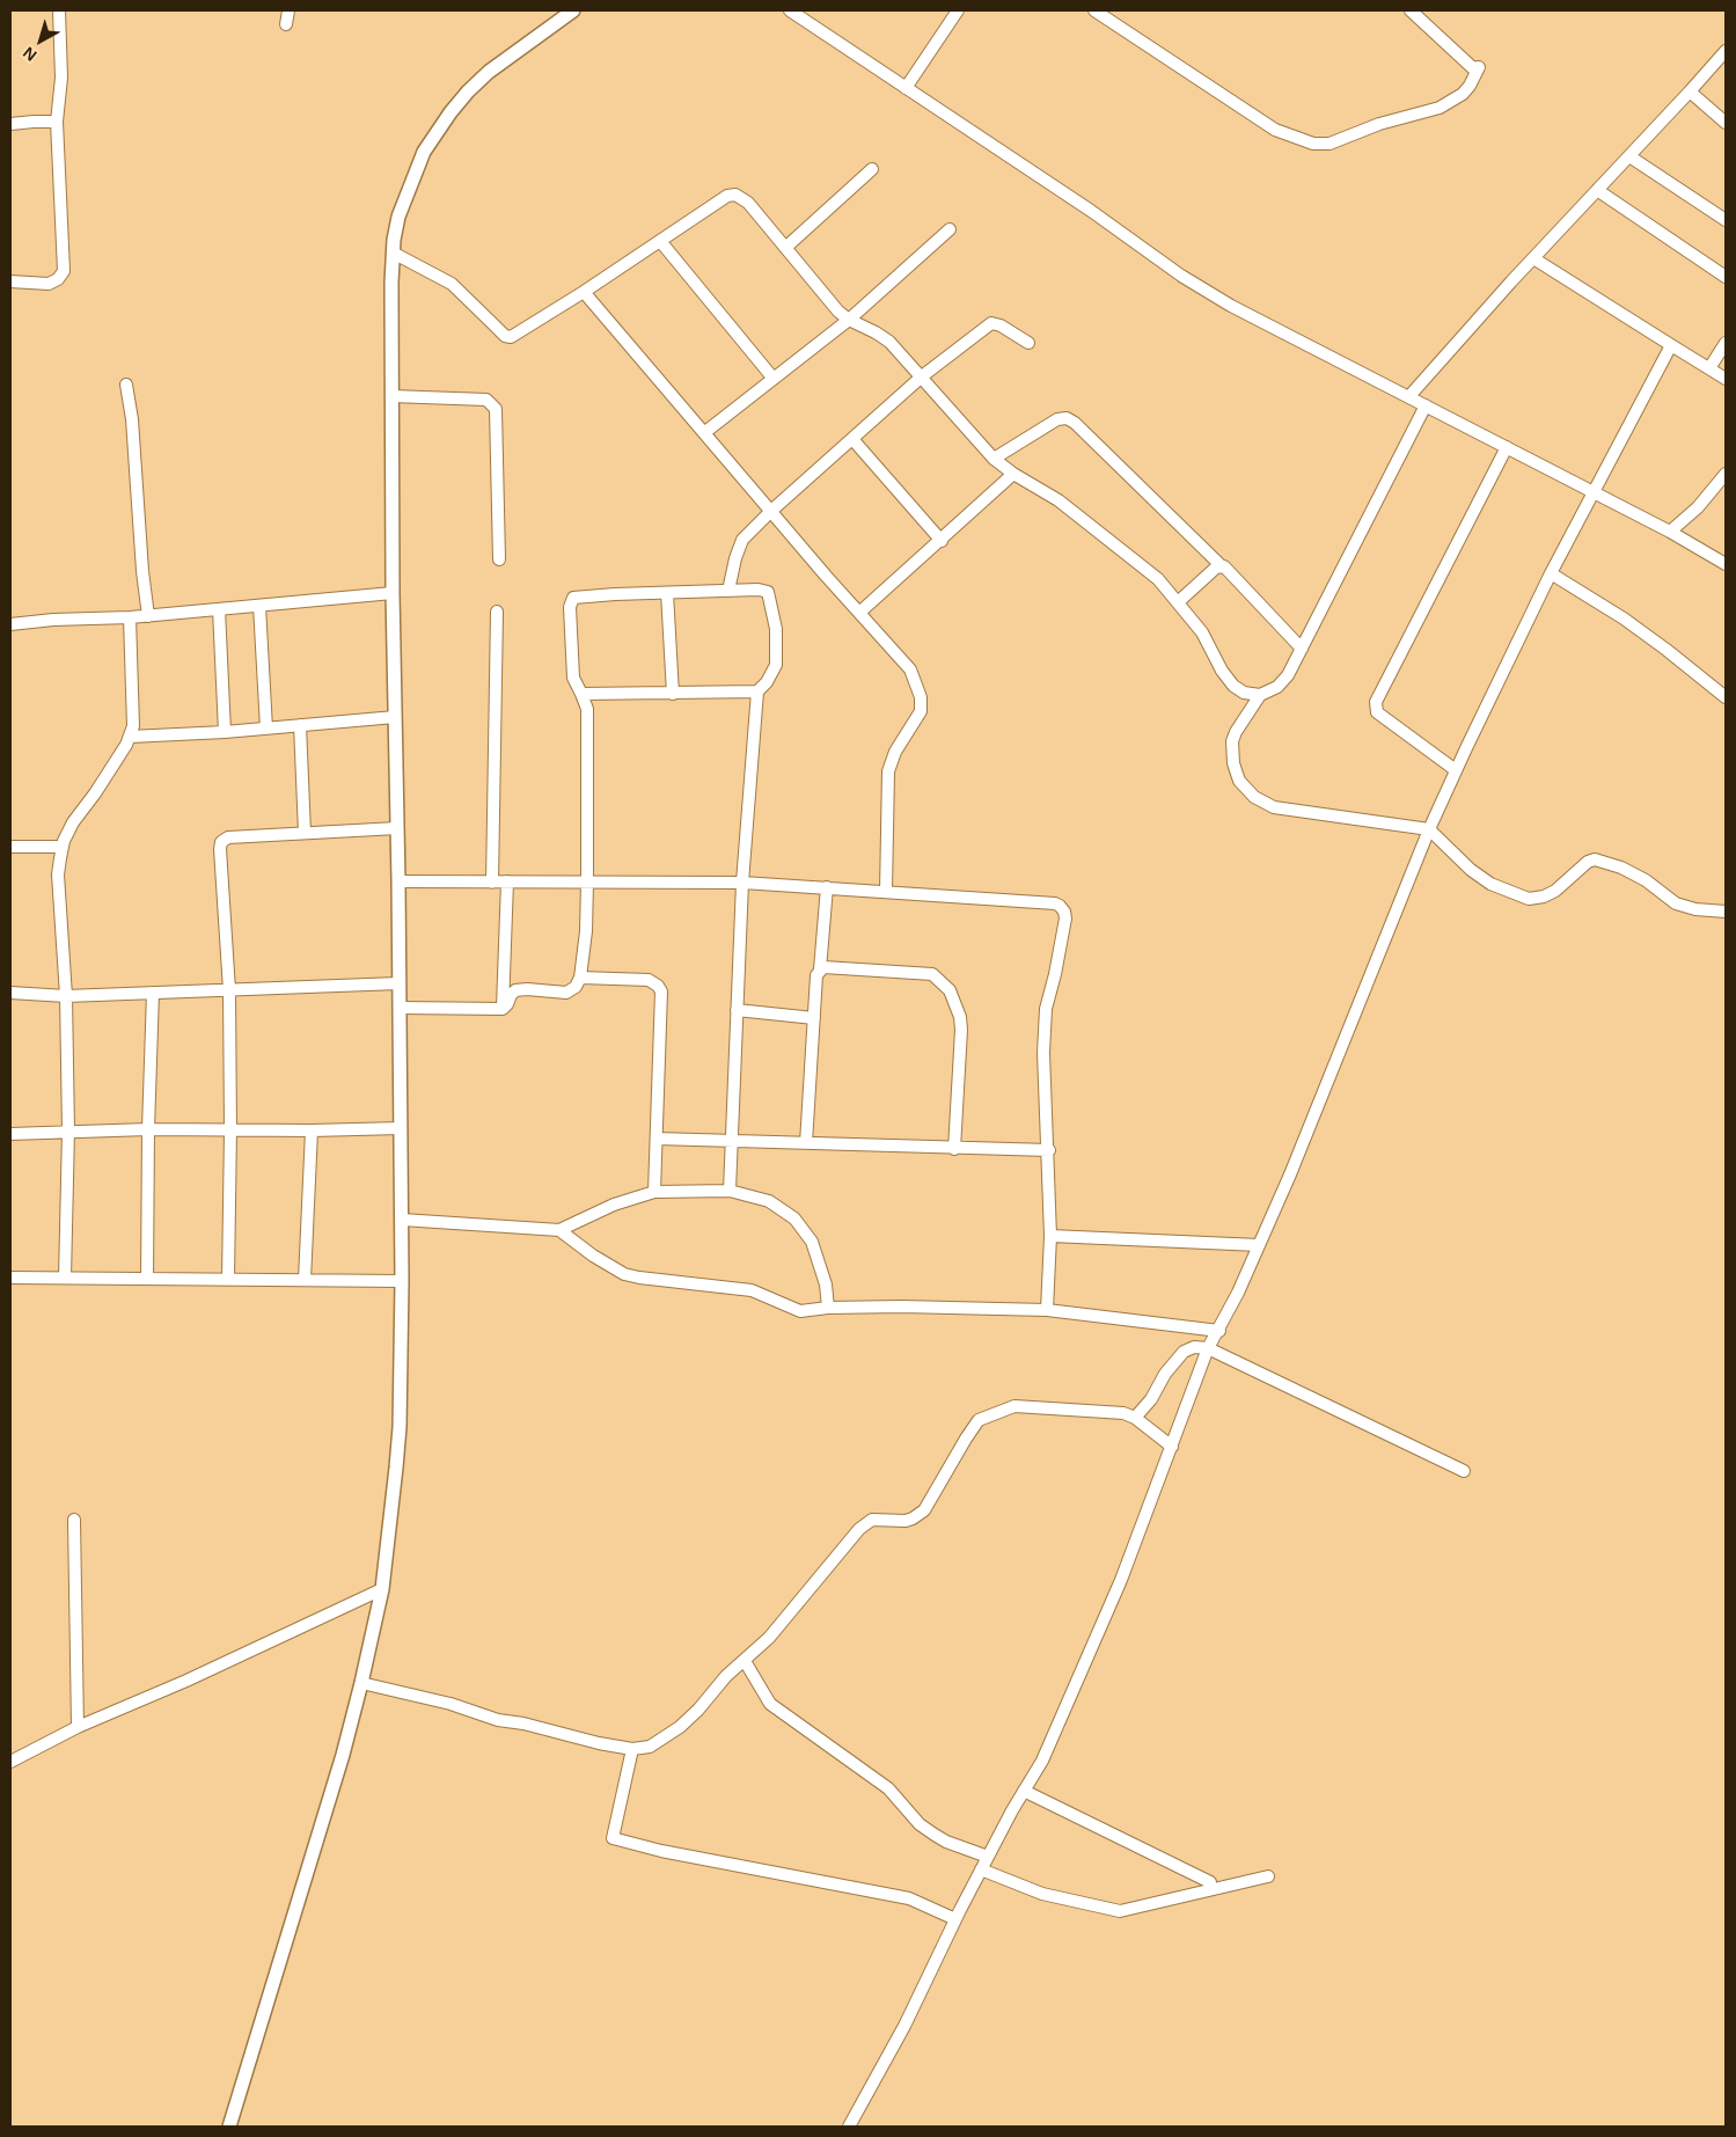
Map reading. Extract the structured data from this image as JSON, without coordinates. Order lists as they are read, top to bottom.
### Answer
{
  "north": "bottom left"
}
